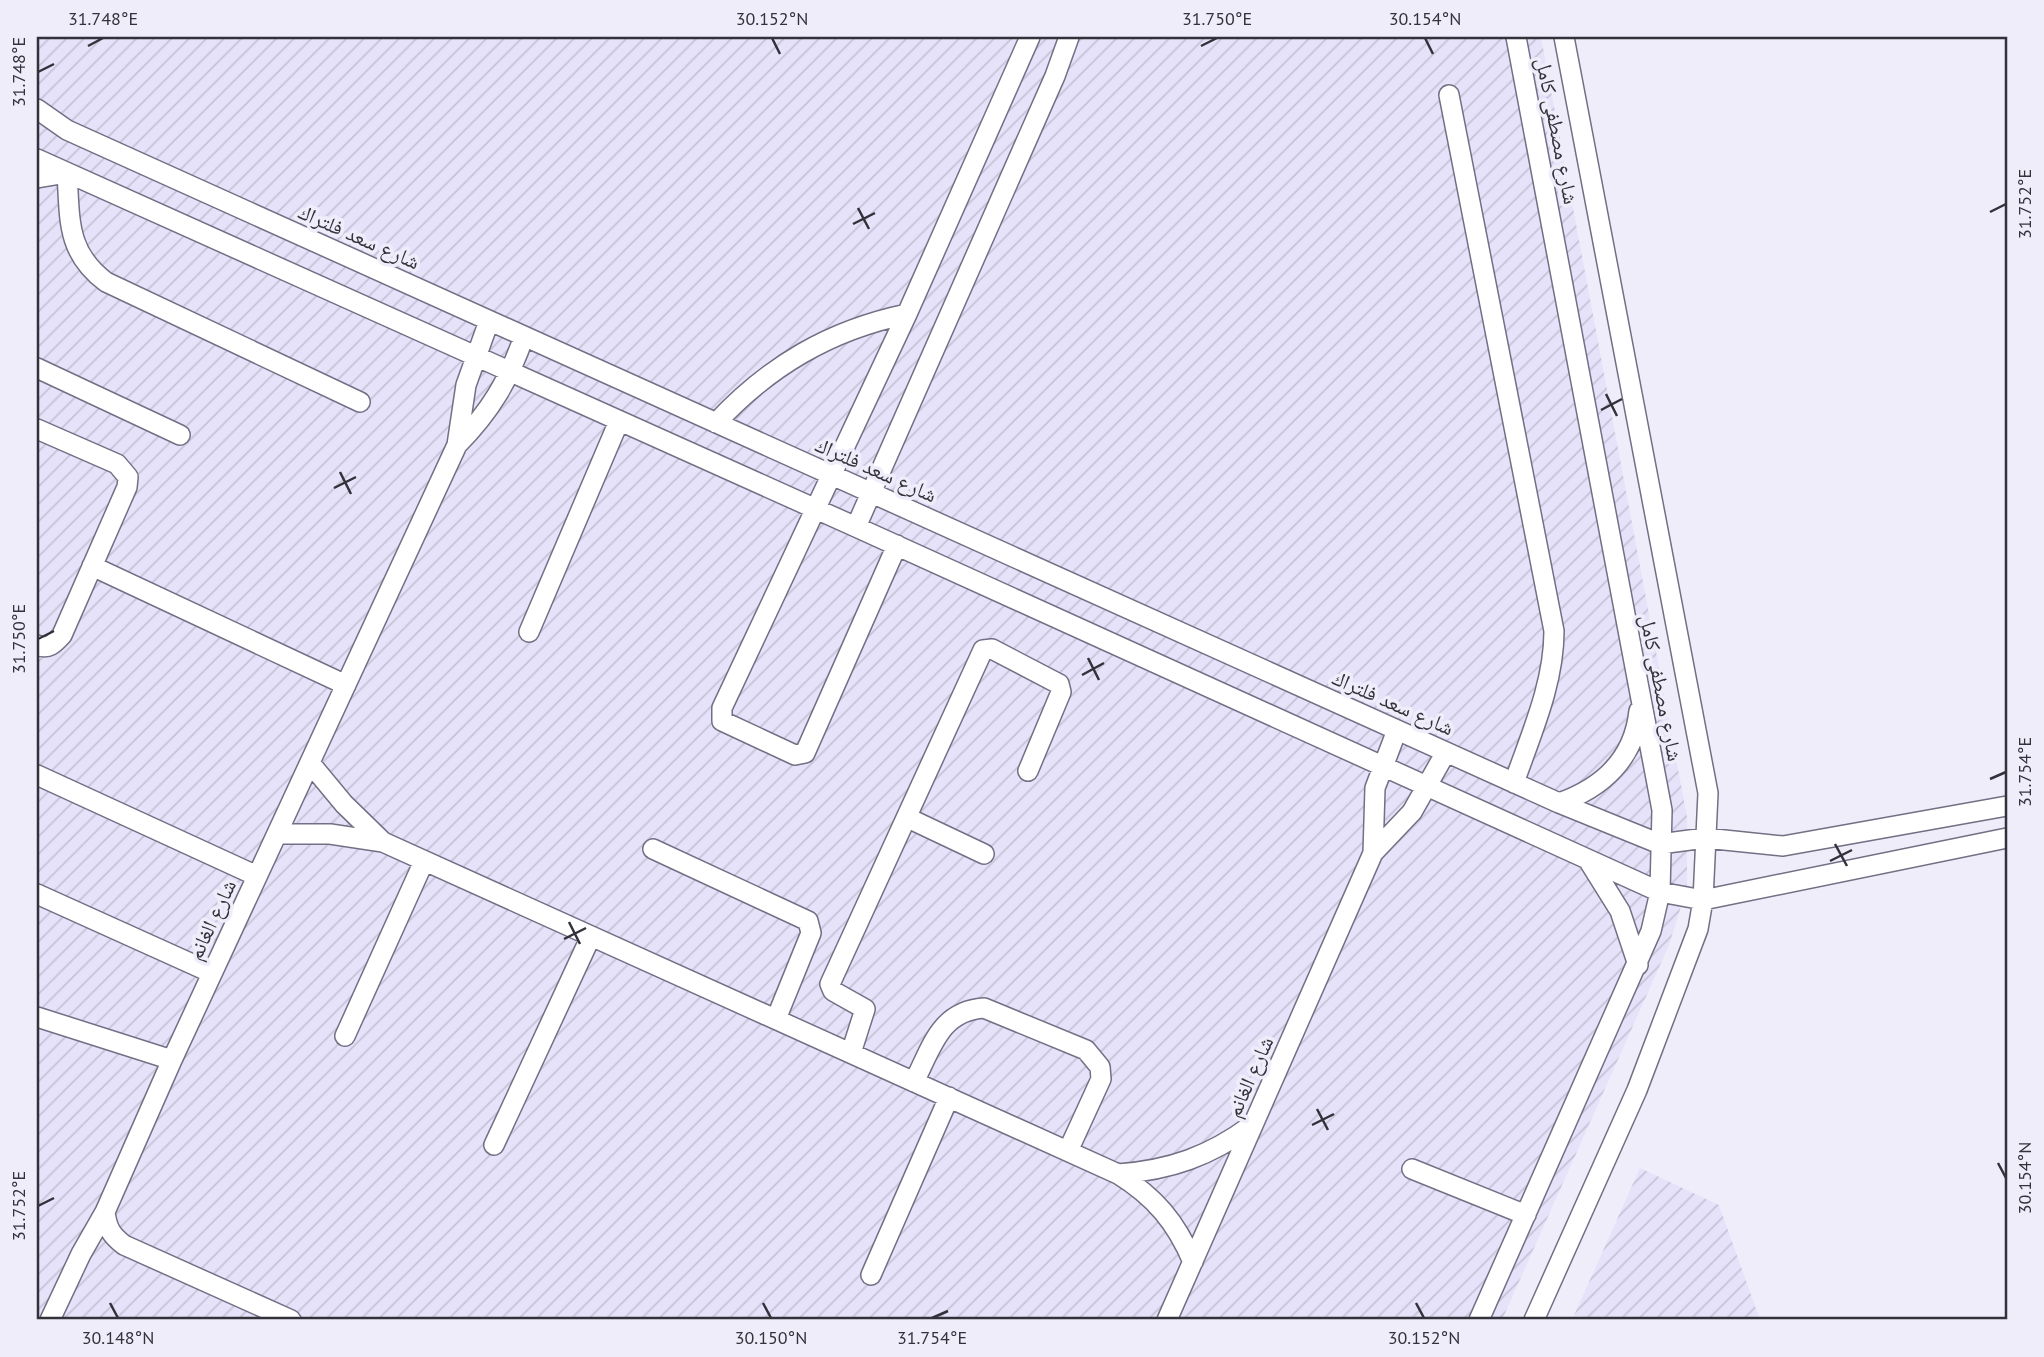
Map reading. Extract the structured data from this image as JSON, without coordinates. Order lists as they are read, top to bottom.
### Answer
{
  "streets": {
    "street": ["شارع مصطفى كامل", "شارع سعد فلتراك", "شارع الغانم"]
  },
  "crossings": [
    ["شارع مصطفى كامل", "شارع سعد فلتراك"],
    ["شارع سعد فلتراك", "شارع الغانم"]
  ],
  "coordinates": [
    "31.748°E",
    "30.152°N",
    "31.750°E",
    "30.154°N",
    "31.752°E",
    "31.754°E",
    "30.148°N",
    "30.150°N"
  ]
}
